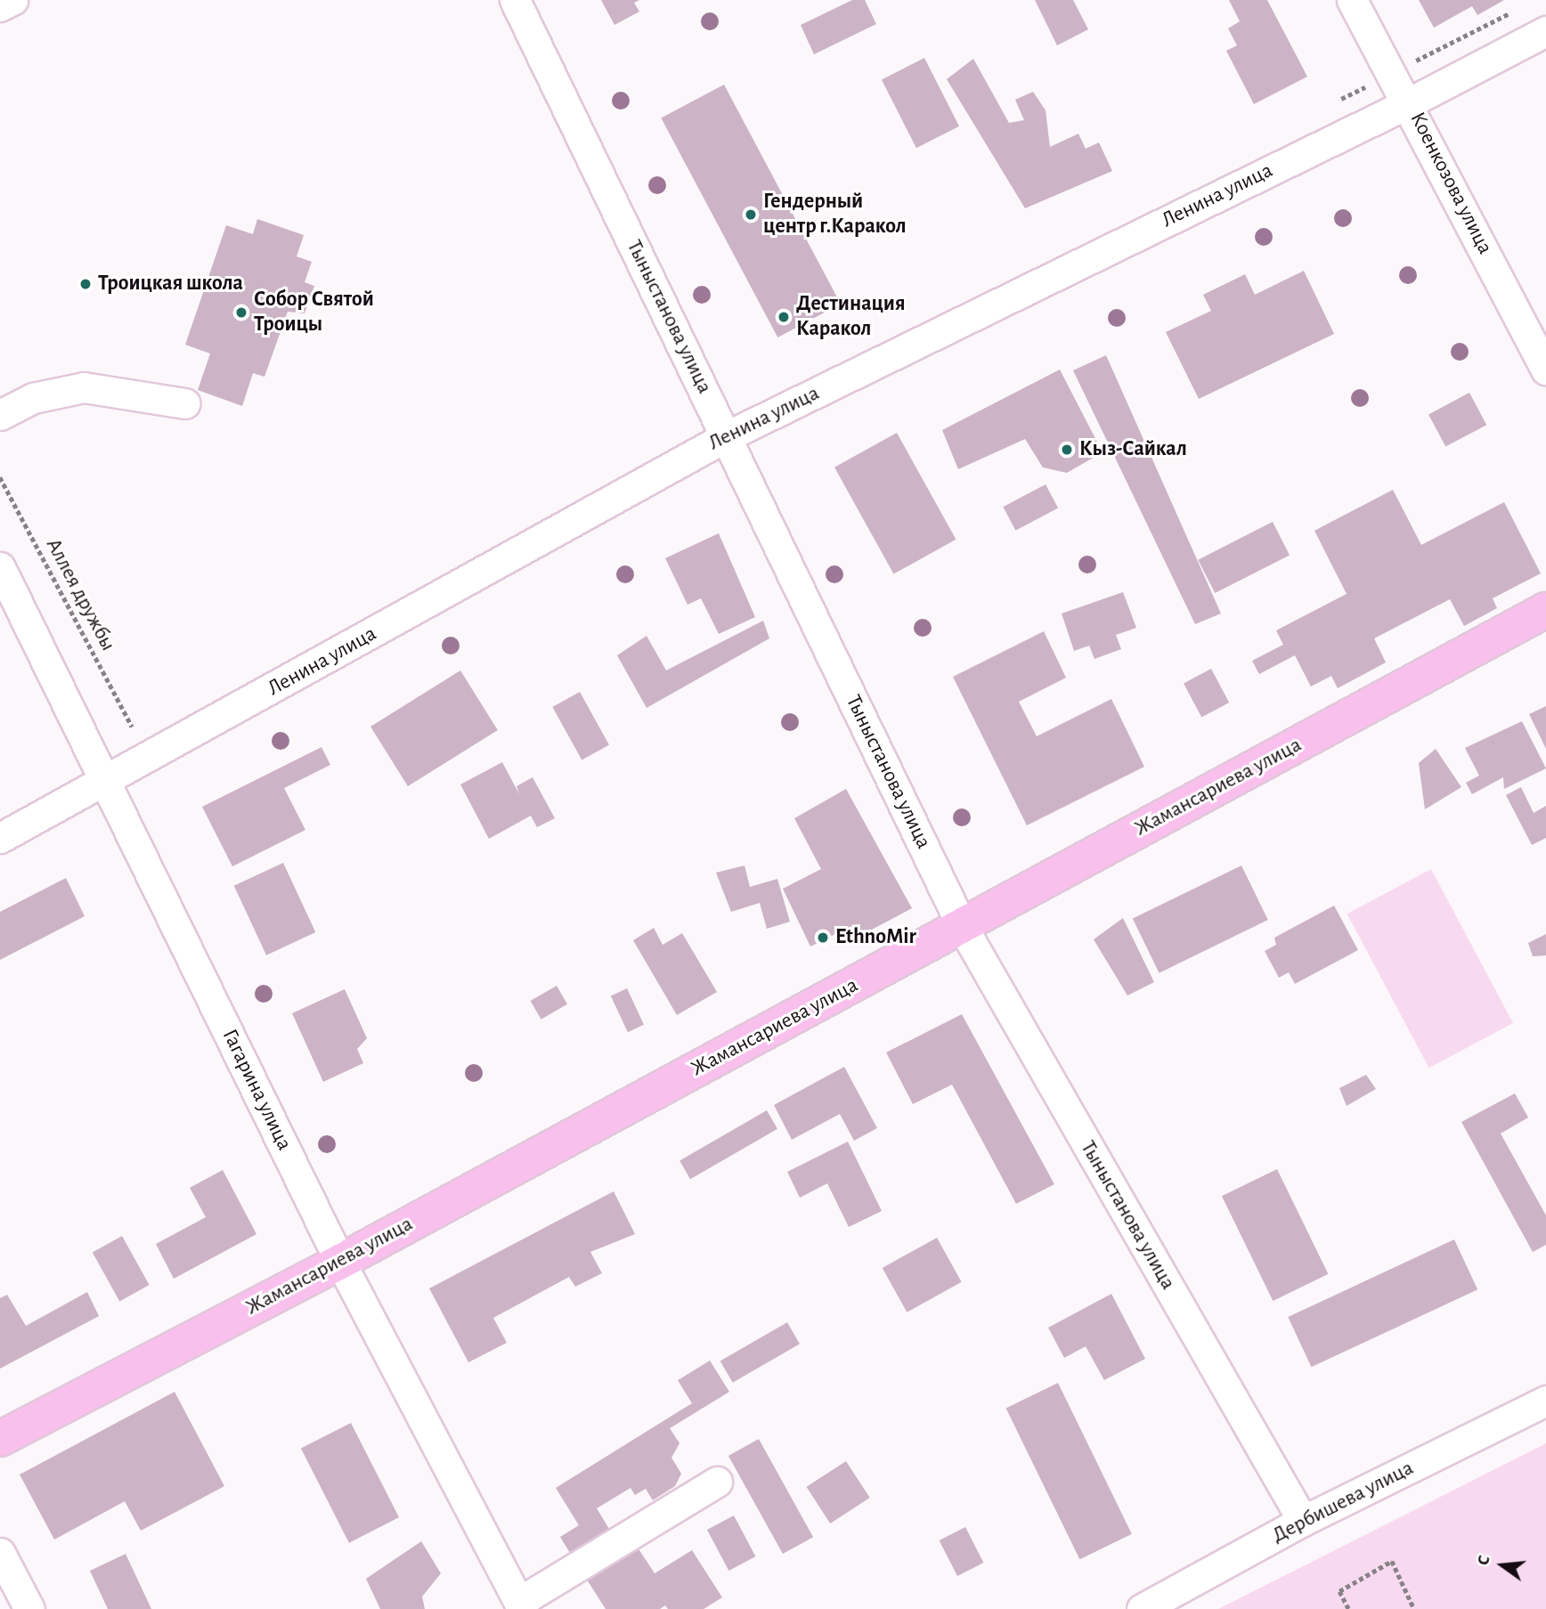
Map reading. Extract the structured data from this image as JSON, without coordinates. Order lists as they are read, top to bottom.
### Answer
{
  "streets": {
    "main road": ["Жамансариева улица"],
    "street": [
      "Коенкозова улица",
      "Ленина улица",
      "Тыныстанова улица",
      "Гагарина улица",
      "Дербишева улица"
    ],
    "path": ["Аллея дружбы"]
  },
  "crossings": [
    ["Коенкозова улица", "Ленина улица"],
    ["Ленина улица", "Тыныстанова улица"],
    ["Ленина улица", "Гагарина улица"],
    ["Тыныстанова улица", "Жамансариева улица"],
    ["Тыныстанова улица", "Дербишева улица"],
    ["Жамансариева улица", "Гагарина улица"]
  ],
  "places": [
    "Гендерный центр г.Каракол",
    "Троицкая школа",
    "Собор Святой Троицы",
    "Дестинация Каракол",
    "Кыз-Сайкал",
    "EthnoMir"
  ],
  "north": "left"
}
